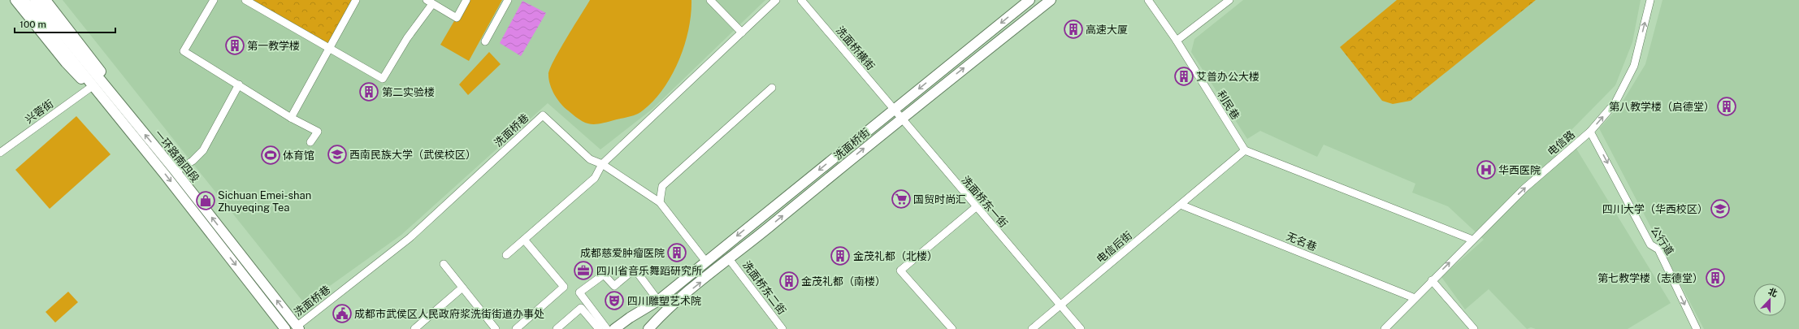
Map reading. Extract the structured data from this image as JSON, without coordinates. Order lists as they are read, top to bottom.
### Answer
{
  "streets": {
    "main road": ["洗面桥街", "一环路南四段"],
    "street": [
      "洗面桥横街",
      "利民巷",
      "兴蓉街",
      "洗面桥巷",
      "电信路",
      "洗面桥东一街",
      "公行道",
      "无名巷",
      "电信后街",
      "洗面桥东二街"
    ]
  },
  "crossings": [
    ["洗面桥横街", "洗面桥街"],
    ["洗面桥横街", "洗面桥东一街"],
    ["洗面桥巷", "一环路南四段"],
    ["电信路", "公行道"],
    ["电信路", "无名巷"],
    ["洗面桥街", "洗面桥东一街"],
    ["洗面桥街", "洗面桥东二街"],
    ["洗面桥东一街", "电信后街"],
    ["无名巷", "电信后街"]
  ],
  "one_way": ["电信路", "公行道"],
  "places": {
    "building": [
      "高速大厦",
      "第一教学楼",
      "艾普办公大楼",
      "第二实验楼",
      "第八教学楼（启德堂）",
      "成都慈爱肿瘤医院",
      "金茂礼都（北楼）",
      "第七教学楼（志德堂）",
      "金茂礼都（南楼）"
    ],
    "school or university": ["西南民族大学（武侯校区）", "四川大学（华西校区）"],
    "sports": ["体育馆"],
    "hospital": ["华西医院"],
    "supermarket": ["国贸时尚汇"],
    "shop": ["Sichuan Emei-shan Zhuyeqing Tea"],
    "office": ["四川省音乐舞蹈研究所"],
    "theatre": ["四川雕塑艺术院"],
    "public building": ["成都市武侯区人民政府浆洗街街道办事处"]
  },
  "scale_bar": "100 m",
  "north": "top"
}
